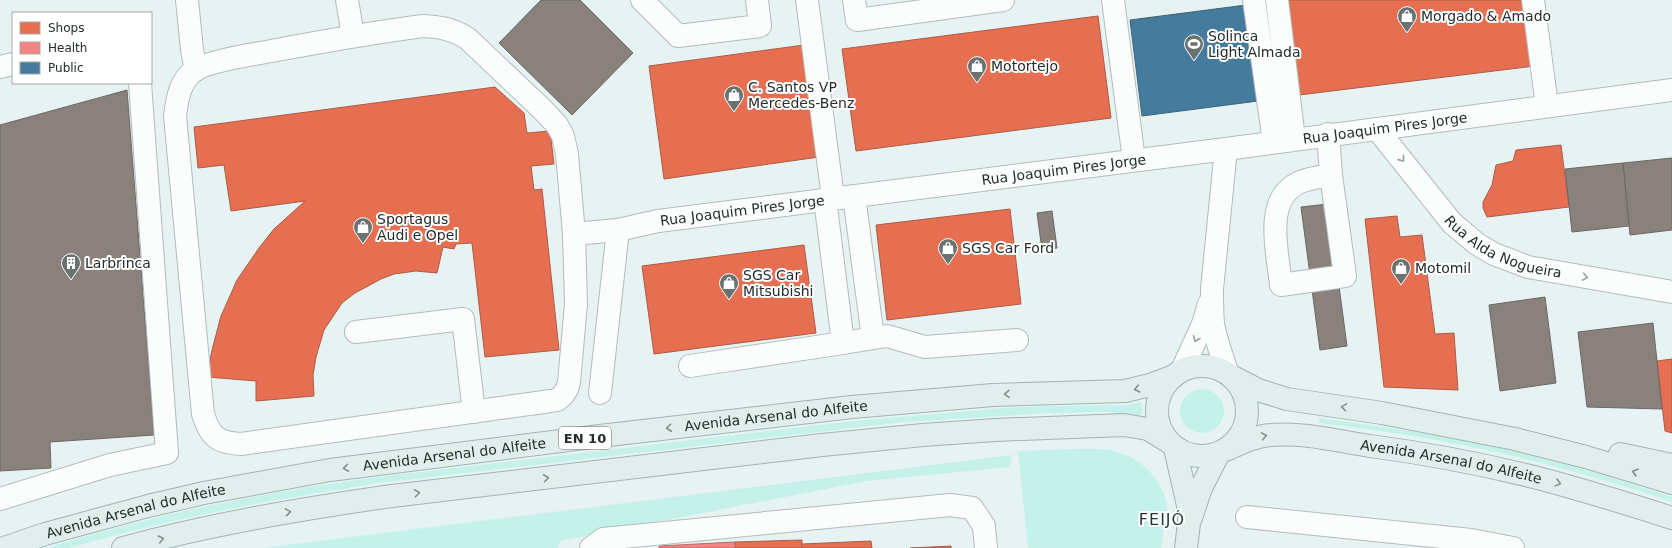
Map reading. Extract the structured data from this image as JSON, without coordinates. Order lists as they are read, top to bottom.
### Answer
{
  "streets": {
    "main road": ["Avenida Arsenal do Alfeite", "EN 10"],
    "street": ["Rua Joaquim Pires Jorge", "Rua Alda Nogueira"]
  },
  "crossings": [
    ["Rua Joaquim Pires Jorge", "Rua Alda Nogueira"]
  ],
  "one_way": ["Rua Alda Nogueira"],
  "districts": ["FEIJÓ"],
  "places": {
    "shop": [
      "Morgado & Amado",
      "Motortejo",
      "C. Santos VP Mercedes-Benz",
      "Sportagus Audi e Opel",
      "SGS Car Ford",
      "Motomil",
      "SGS Car Mitsubishi"
    ],
    "sports": ["Solinca Light Almada"],
    "building": ["Larbrinca"]
  },
  "legend": ["Shops", "Health", "Public"]
}
